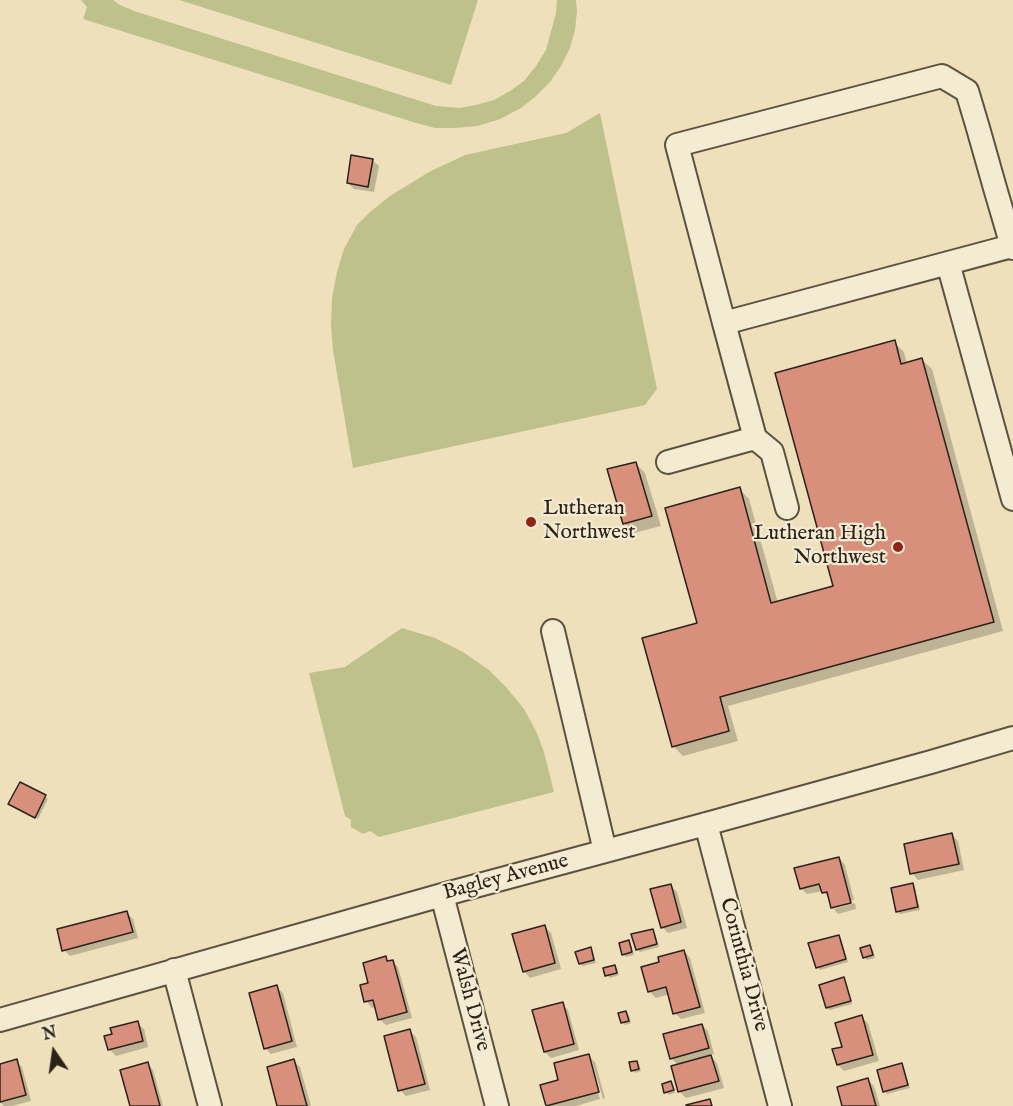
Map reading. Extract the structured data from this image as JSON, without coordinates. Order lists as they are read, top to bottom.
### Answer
{
  "streets": {
    "street": ["Bagley Avenue", "Corinthia Drive", "Walsh Drive"]
  },
  "crossings": [
    ["Bagley Avenue", "Corinthia Drive"],
    ["Bagley Avenue", "Walsh Drive"]
  ],
  "places": ["Lutheran Northwest", "Lutheran High Northwest"],
  "north": "top"
}
